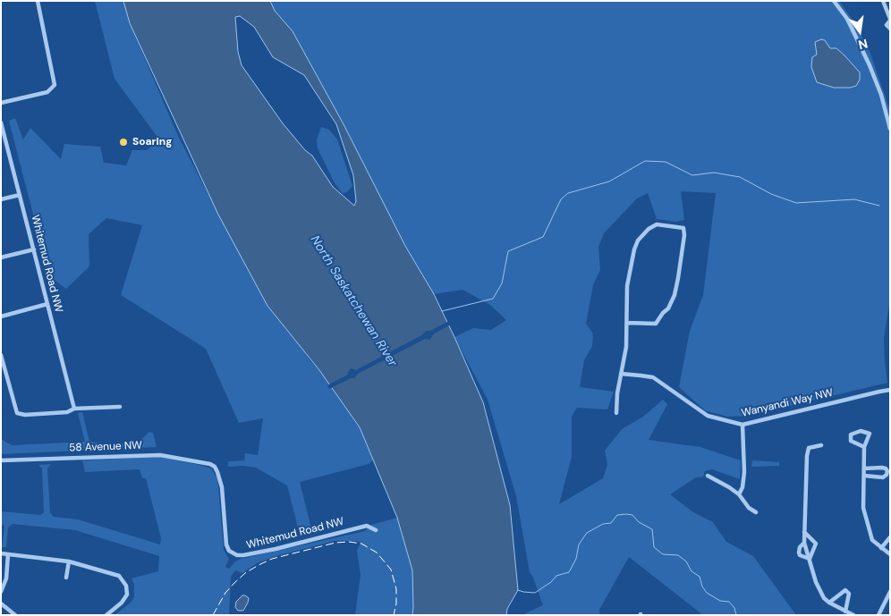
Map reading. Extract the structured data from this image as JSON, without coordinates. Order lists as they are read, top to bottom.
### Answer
{
  "streets": {
    "street": ["Whitemud Road NW", "Wanyandi Way NW", "58 Avenue NW"]
  },
  "crossings": [
    ["Whitemud Road NW", "58 Avenue NW"]
  ],
  "water": ["North Saskatchewan River"],
  "places": ["Soaring"],
  "north": "bottom"
}
